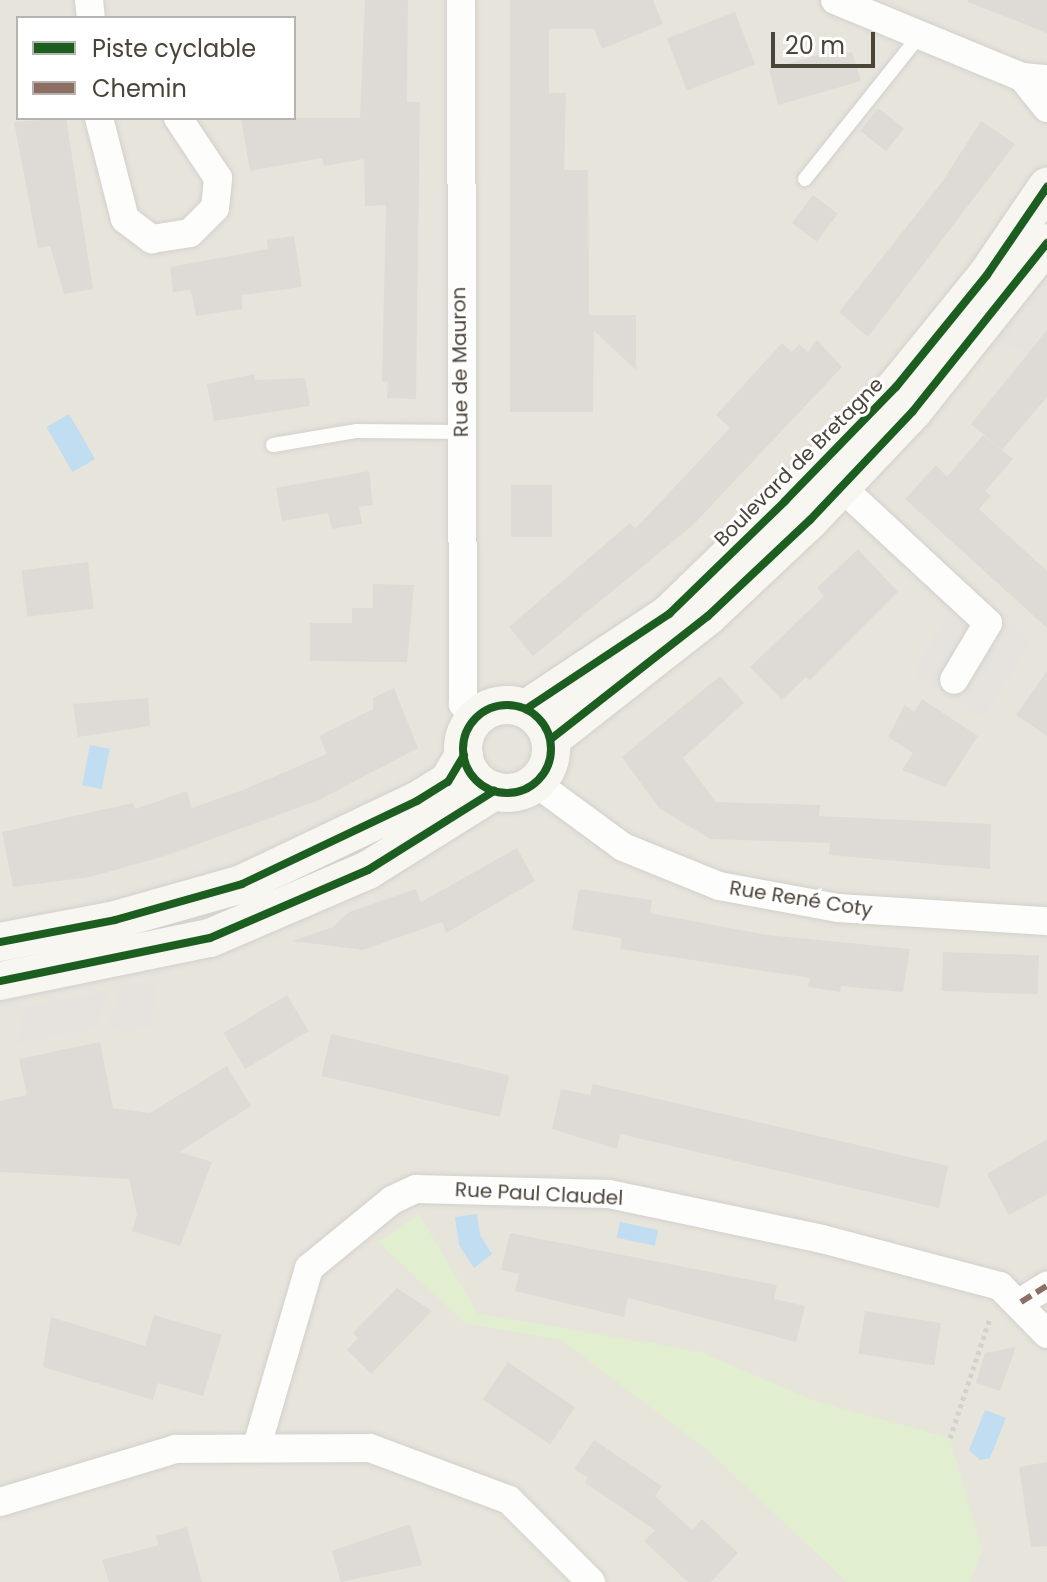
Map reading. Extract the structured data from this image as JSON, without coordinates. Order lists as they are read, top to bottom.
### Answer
{
  "streets": {
    "main road": ["Boulevard de Bretagne"],
    "street": ["Rue de Mauron", "Rue René Coty", "Rue Paul Claudel"]
  },
  "crossings": [
    ["Rue de Mauron", "Boulevard de Bretagne"],
    ["Rue de Mauron", "Rue René Coty"],
    ["Boulevard de Bretagne", "Rue René Coty"]
  ],
  "legend": ["Piste cyclable", "Chemin"],
  "scale_bar": "20 m"
}
